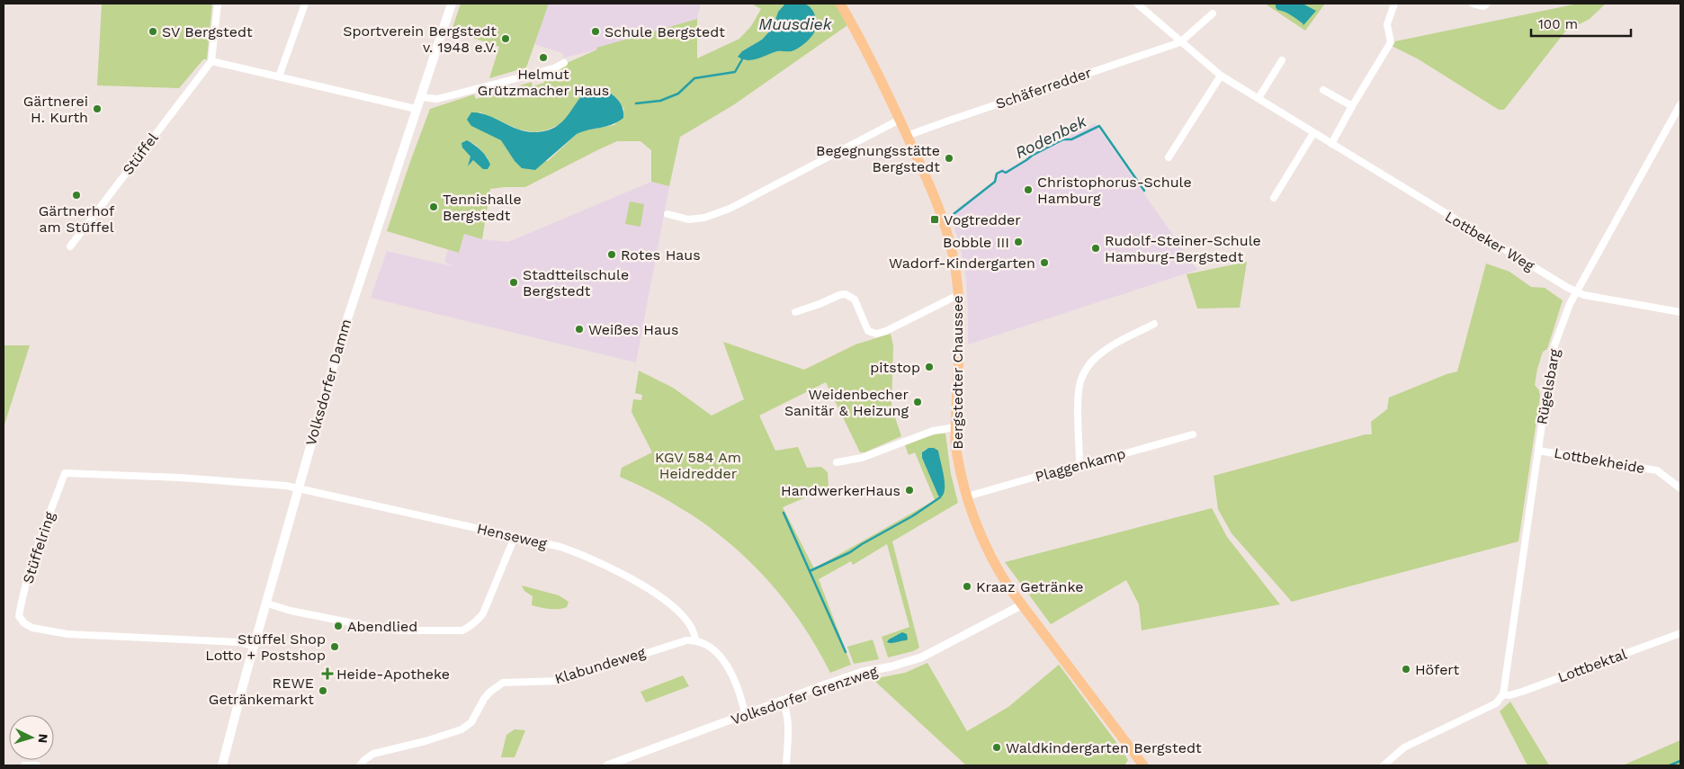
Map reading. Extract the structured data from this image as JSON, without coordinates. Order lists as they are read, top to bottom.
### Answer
{
  "streets": {
    "main road": ["Bergstedter Chaussee", "Volksdorfer Damm"],
    "street": [
      "Schäferredder",
      "Stüffel",
      "Lottbeker Weg",
      "Rügelsbarg",
      "Lottbekheide",
      "Plaggenkamp",
      "Henseweg",
      "Stüffelring",
      "Klabundeweg",
      "Lottbektal",
      "Volksdorfer Grenzweg"
    ]
  },
  "crossings": [
    ["Schäferredder", "Lottbeker Weg"],
    ["Schäferredder", "Bergstedter Chaussee"],
    ["Lottbeker Weg", "Rügelsbarg"],
    ["Bergstedter Chaussee", "Plaggenkamp"],
    ["Bergstedter Chaussee", "Volksdorfer Grenzweg"],
    ["Volksdorfer Damm", "Henseweg"],
    ["Volksdorfer Damm", "Stüffelring"],
    ["Rügelsbarg", "Lottbekheide"],
    ["Rügelsbarg", "Lottbektal"],
    ["Henseweg", "Stüffelring"],
    ["Henseweg", "Klabundeweg"]
  ],
  "water": ["Muusdiek", "Rodenbek"],
  "parks": ["KGV 584 Am Heidredder"],
  "places": {
    "other": [
      "SV Bergstedt",
      "Schule Bergstedt",
      "Sportverein Bergstedt v. 1948 e.V.",
      "Helmut Grützmacher Haus",
      "Gärtnerei H. Kurth",
      "Begegnungsstätte Bergstedt",
      "Christophorus-Schule Hamburg",
      "Gärtnerhof am Stüffel",
      "Tennishalle Bergstedt",
      "Bobble III",
      "Rudolf-Steiner-Schule Hamburg-Bergstedt",
      "Rotes Haus",
      "Wadorf-Kindergarten",
      "Stadtteilschule Bergstedt",
      "Weißes Haus",
      "pitstop",
      "Weidenbecher Sanitär & Heizung",
      "HandwerkerHaus",
      "Kraaz Getränke",
      "Abendlied",
      "Stüffel Shop Lotto + Postshop",
      "Höfert",
      "REWE Getränkemarkt",
      "Waldkindergarten Bergstedt"
    ],
    "transit": ["Vogtredder"],
    "health": ["Heide-Apotheke"]
  },
  "scale_bar": "100 m",
  "north": "right"
}
